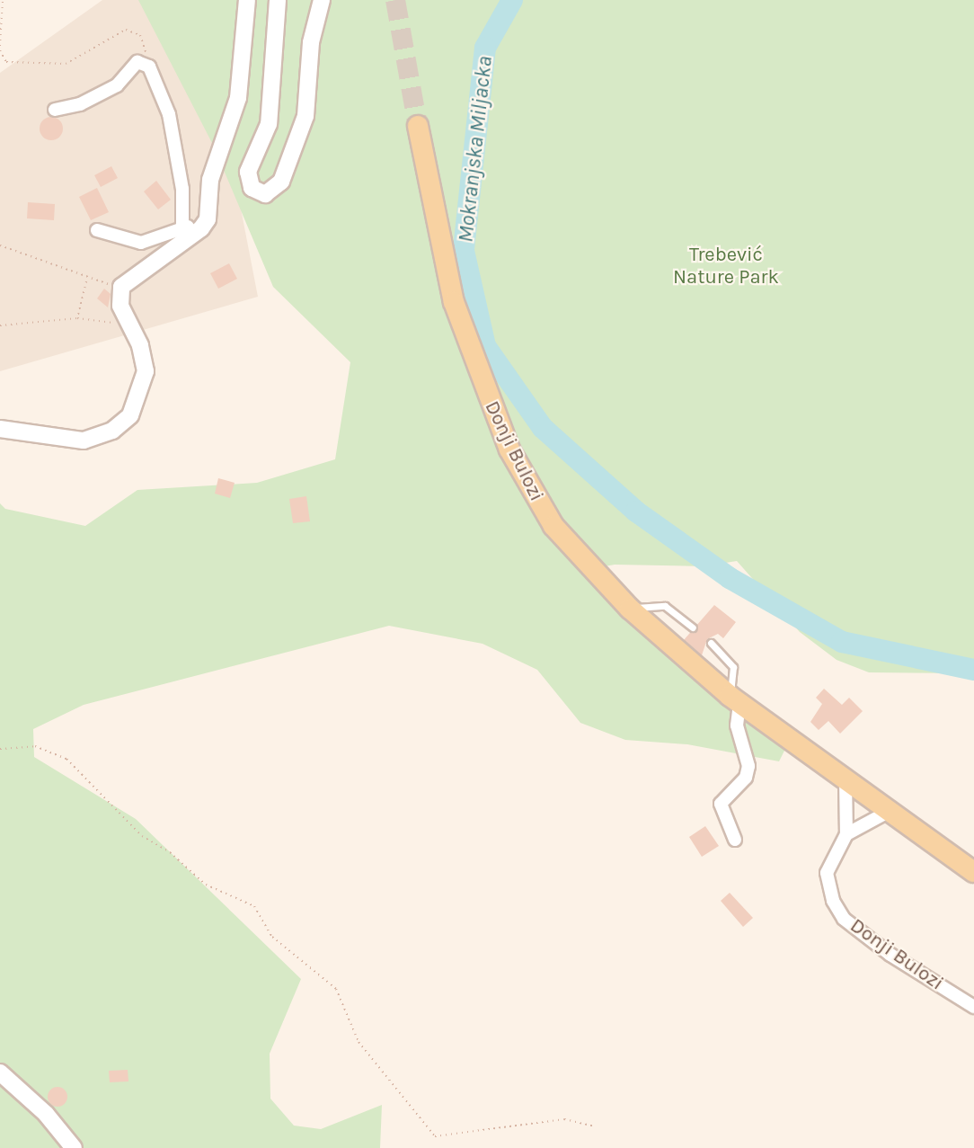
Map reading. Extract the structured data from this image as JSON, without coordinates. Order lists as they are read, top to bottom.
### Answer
{
  "streets": {
    "main road": ["Donji Bulozi"]
  },
  "water": ["Mokranjska Miljacka"],
  "parks": ["Trebević Nature Park"]
}
